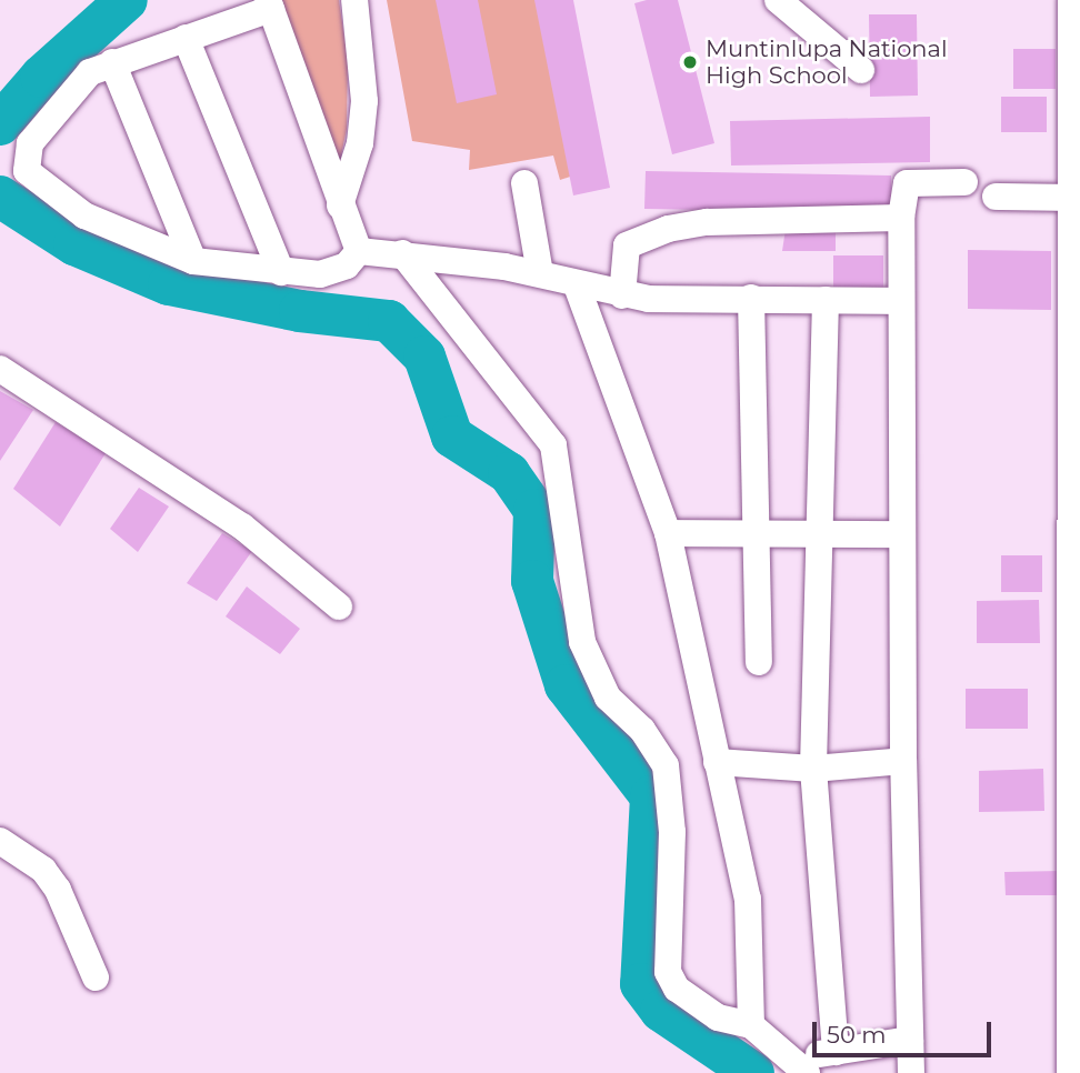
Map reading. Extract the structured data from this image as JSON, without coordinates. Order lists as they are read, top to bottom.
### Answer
{
  "places": ["Muntinlupa National High School"],
  "scale_bar": "50 m"
}
